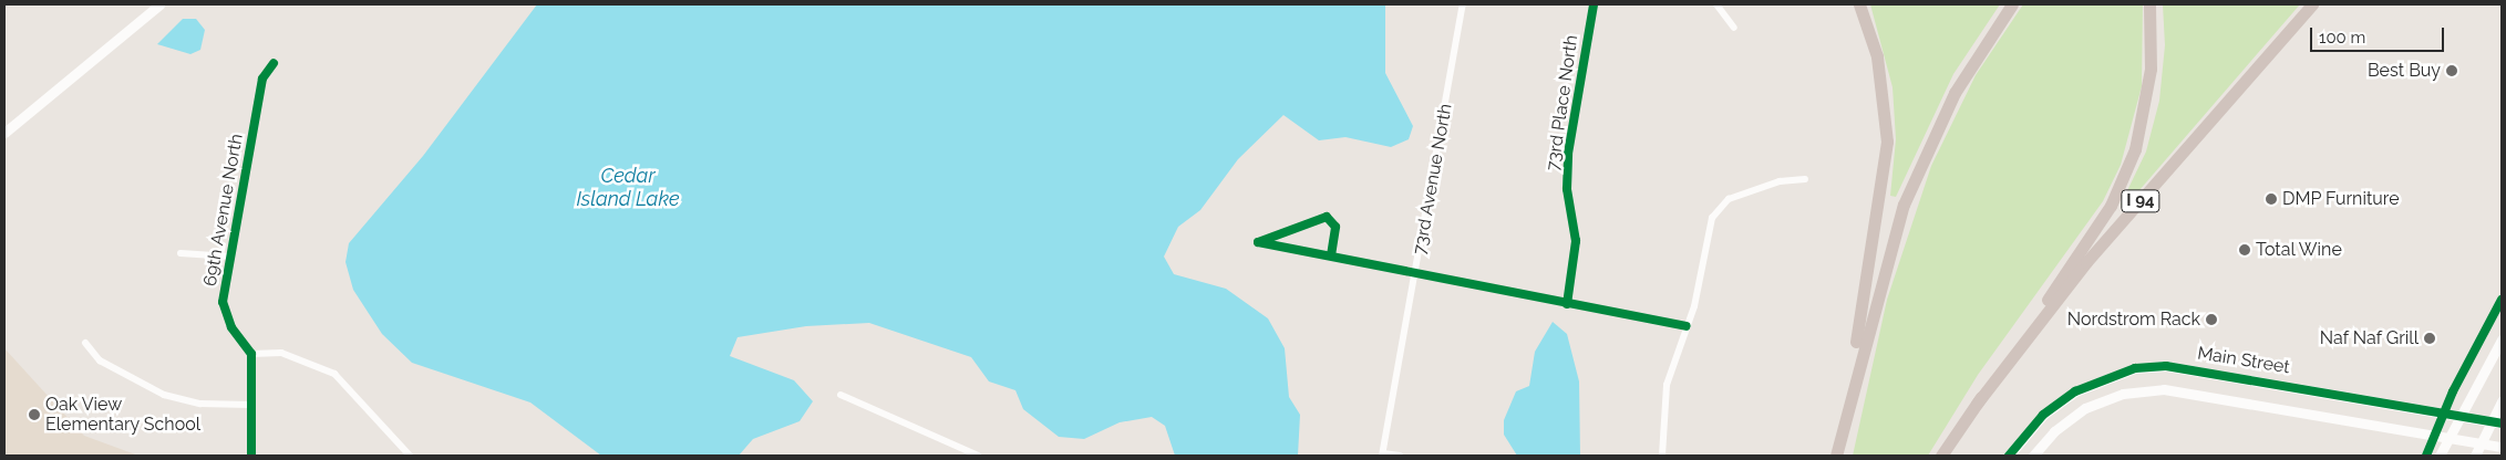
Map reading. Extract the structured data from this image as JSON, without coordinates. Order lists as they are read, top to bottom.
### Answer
{
  "streets": {
    "highway": ["I 94"],
    "street": [
      "73rd Place North",
      "73rd Avenue North",
      "69th Avenue North",
      "Main Street"
    ]
  },
  "water": ["Cedar Island Lake"],
  "places": [
    "Best Buy",
    "DMP Furniture",
    "Total Wine",
    "Nordstrom Rack",
    "Naf Naf Grill",
    "Oak View Elementary School"
  ],
  "scale_bar": "100 m"
}
